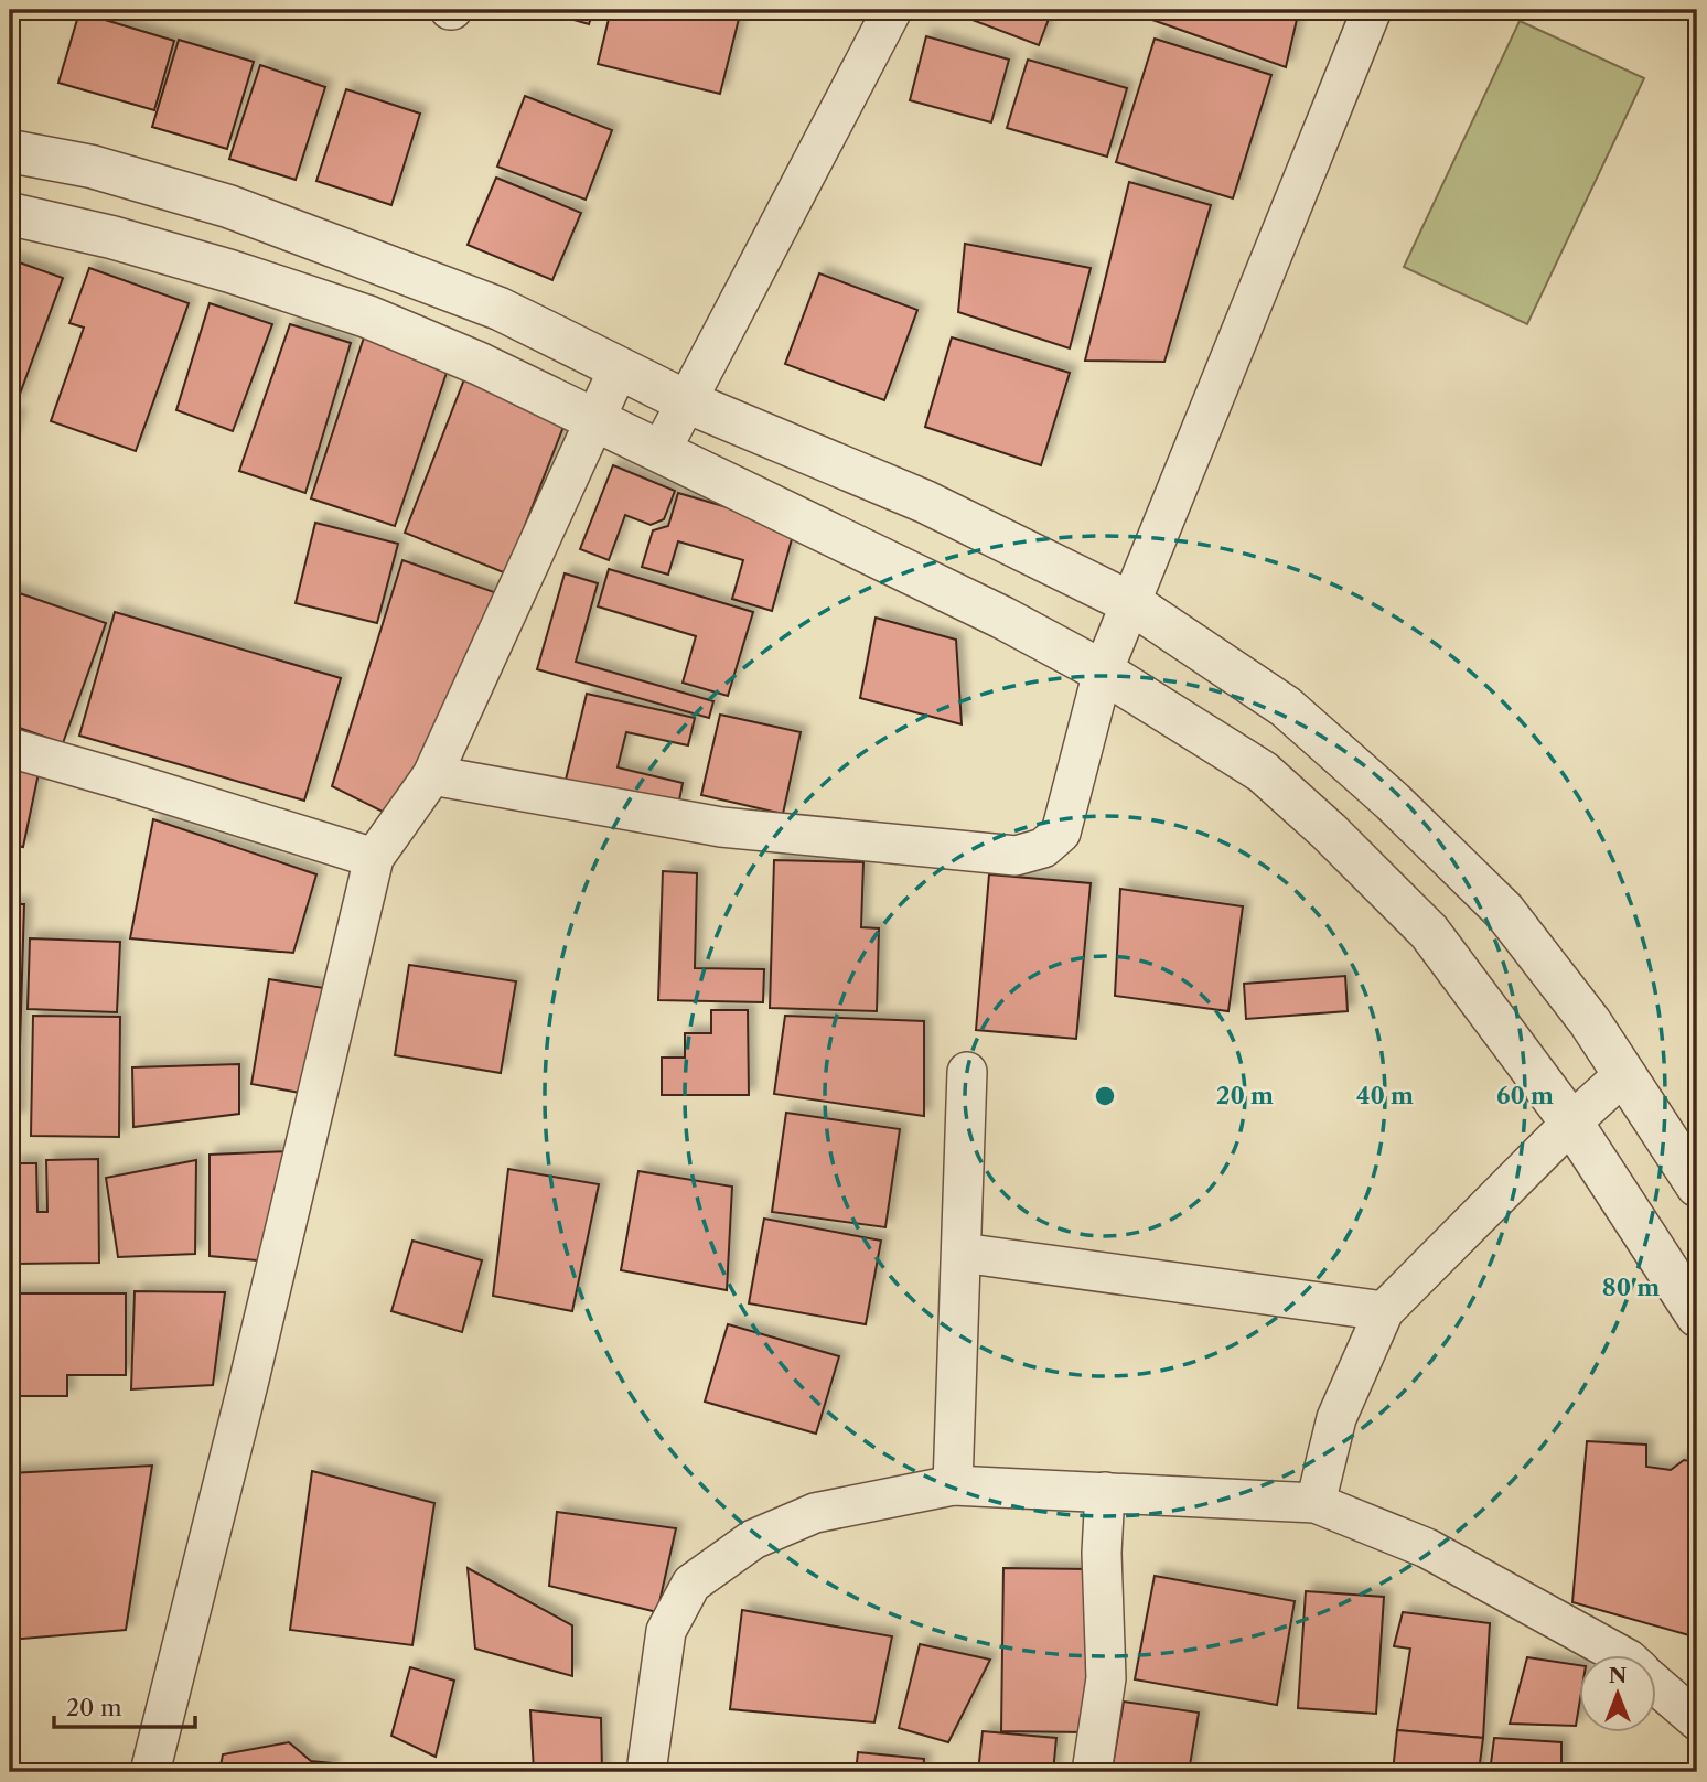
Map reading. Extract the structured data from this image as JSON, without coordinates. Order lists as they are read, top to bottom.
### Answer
{
  "scale_bar": "20 m",
  "north": "top",
  "rings": [
    "20 m",
    "40 m",
    "60 m",
    "80 m"
  ]
}
